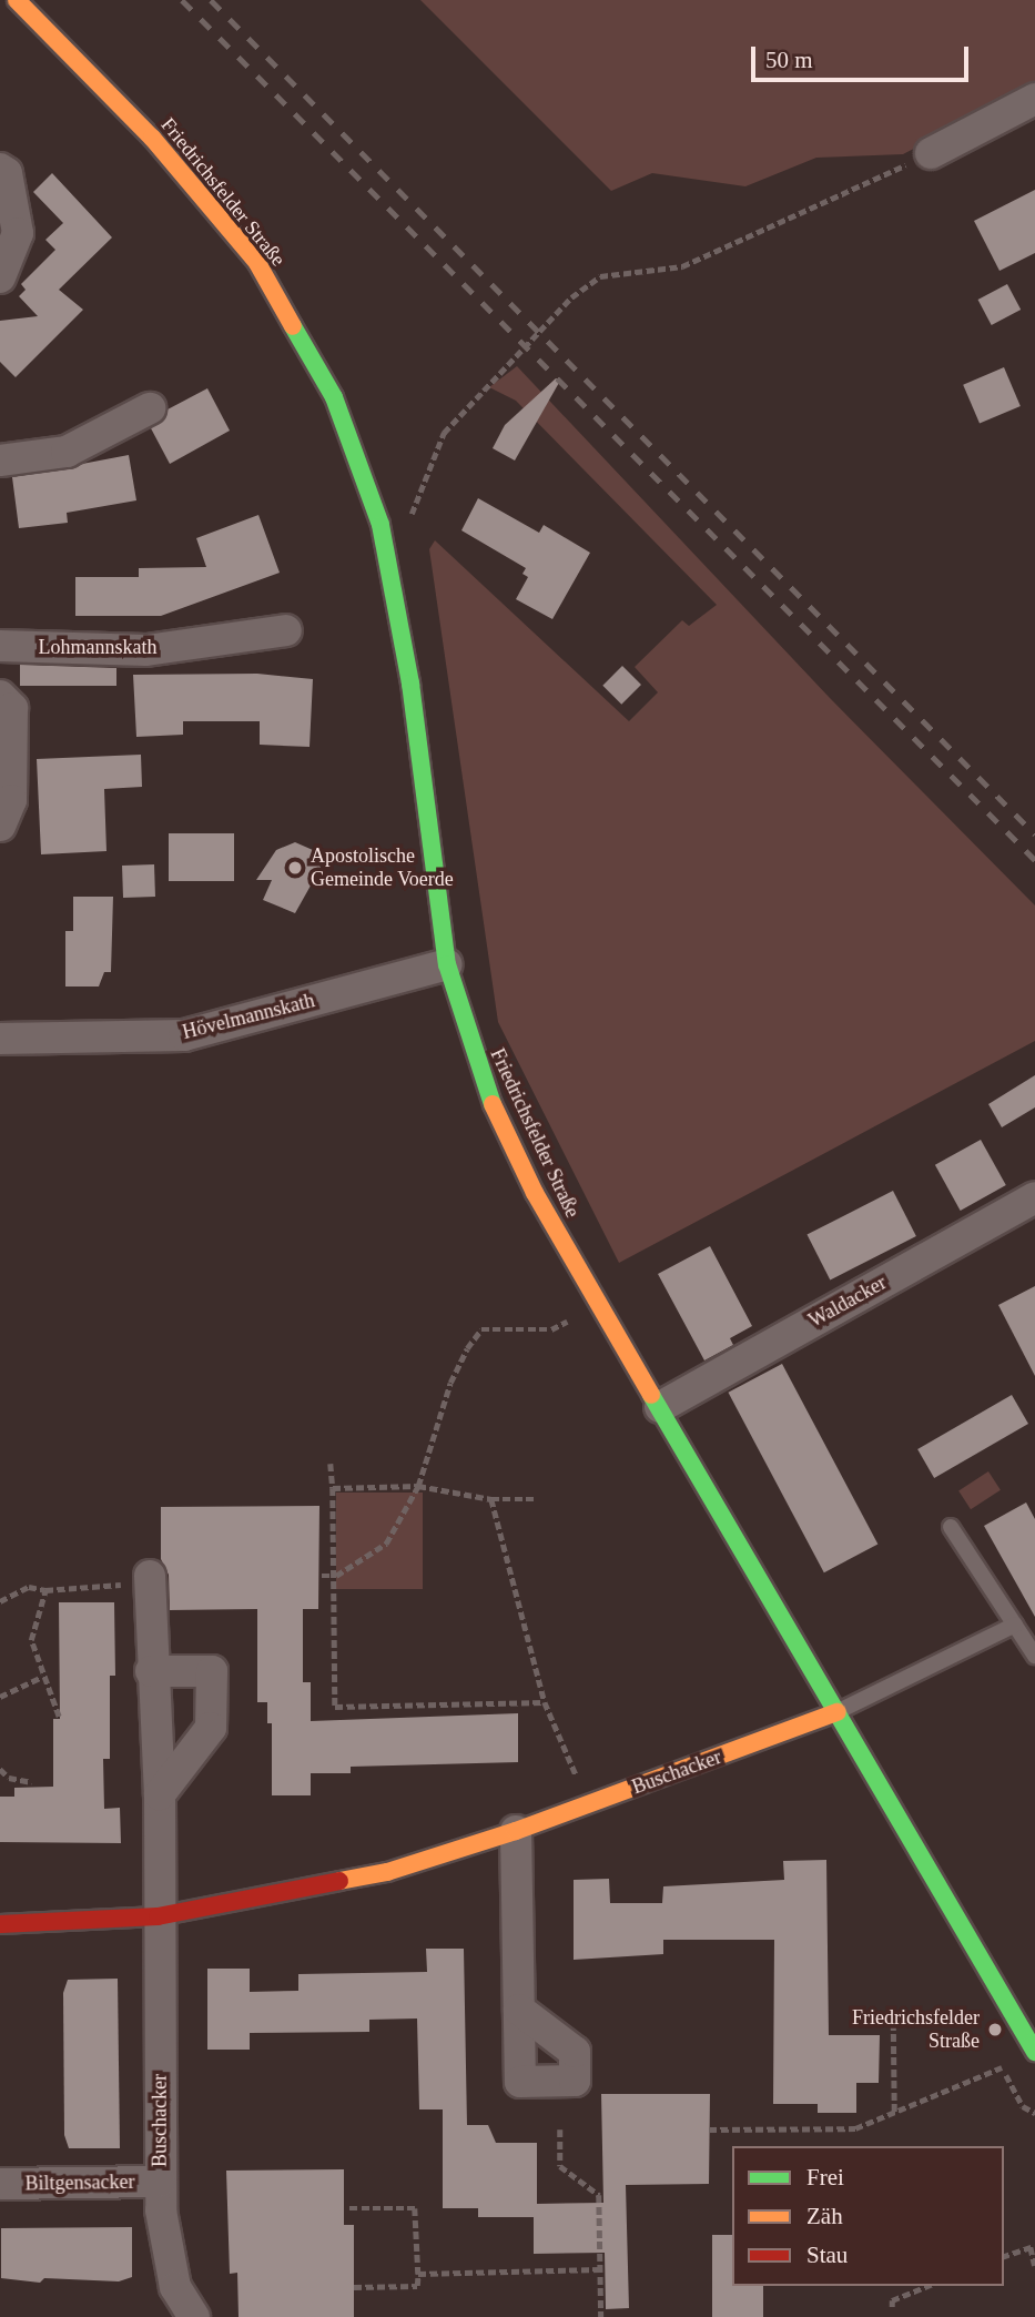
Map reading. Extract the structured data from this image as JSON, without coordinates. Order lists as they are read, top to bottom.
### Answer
{
  "streets": {
    "main road": ["Friedrichsfelder Straße", "Buschacker"],
    "street": [
      "Lohmannskath",
      "Hövelmannskath",
      "Waldacker",
      "Biltgensacker"
    ]
  },
  "crossings": [
    ["Friedrichsfelder Straße", "Hövelmannskath"],
    ["Friedrichsfelder Straße", "Waldacker"],
    ["Friedrichsfelder Straße", "Buschacker"],
    ["Buschacker", "Biltgensacker"]
  ],
  "places": ["Apostolische Gemeinde Voerde", "Friedrichsfelder Straße"],
  "legend": ["Frei", "Zäh", "Stau"],
  "scale_bar": "50 m"
}
